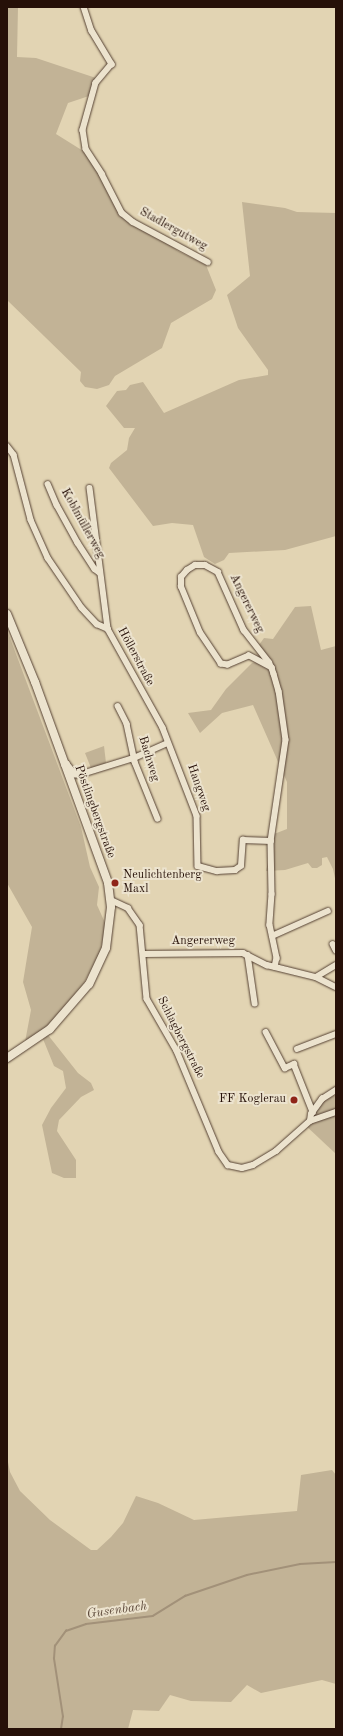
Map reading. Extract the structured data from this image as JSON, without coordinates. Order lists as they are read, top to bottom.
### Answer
{
  "streets": {
    "main road": ["Pöstlingbergstraße"],
    "street": [
      "Stadlergutweg",
      "Koblmüllerweg",
      "Angererweg",
      "Höllerstraße",
      "Bachweg",
      "Hangweg",
      "Schlagbergstraße"
    ]
  },
  "crossings": [
    ["Koblmüllerweg", "Höllerstraße"],
    ["Angererweg", "Hangweg"],
    ["Angererweg", "Schlagbergstraße"],
    ["Höllerstraße", "Hangweg"],
    ["Pöstlingbergstraße", "Schlagbergstraße"]
  ],
  "water": ["Gusenbach"],
  "places": ["Neulichtenberg Maxl", "FF Koglerau"]
}
